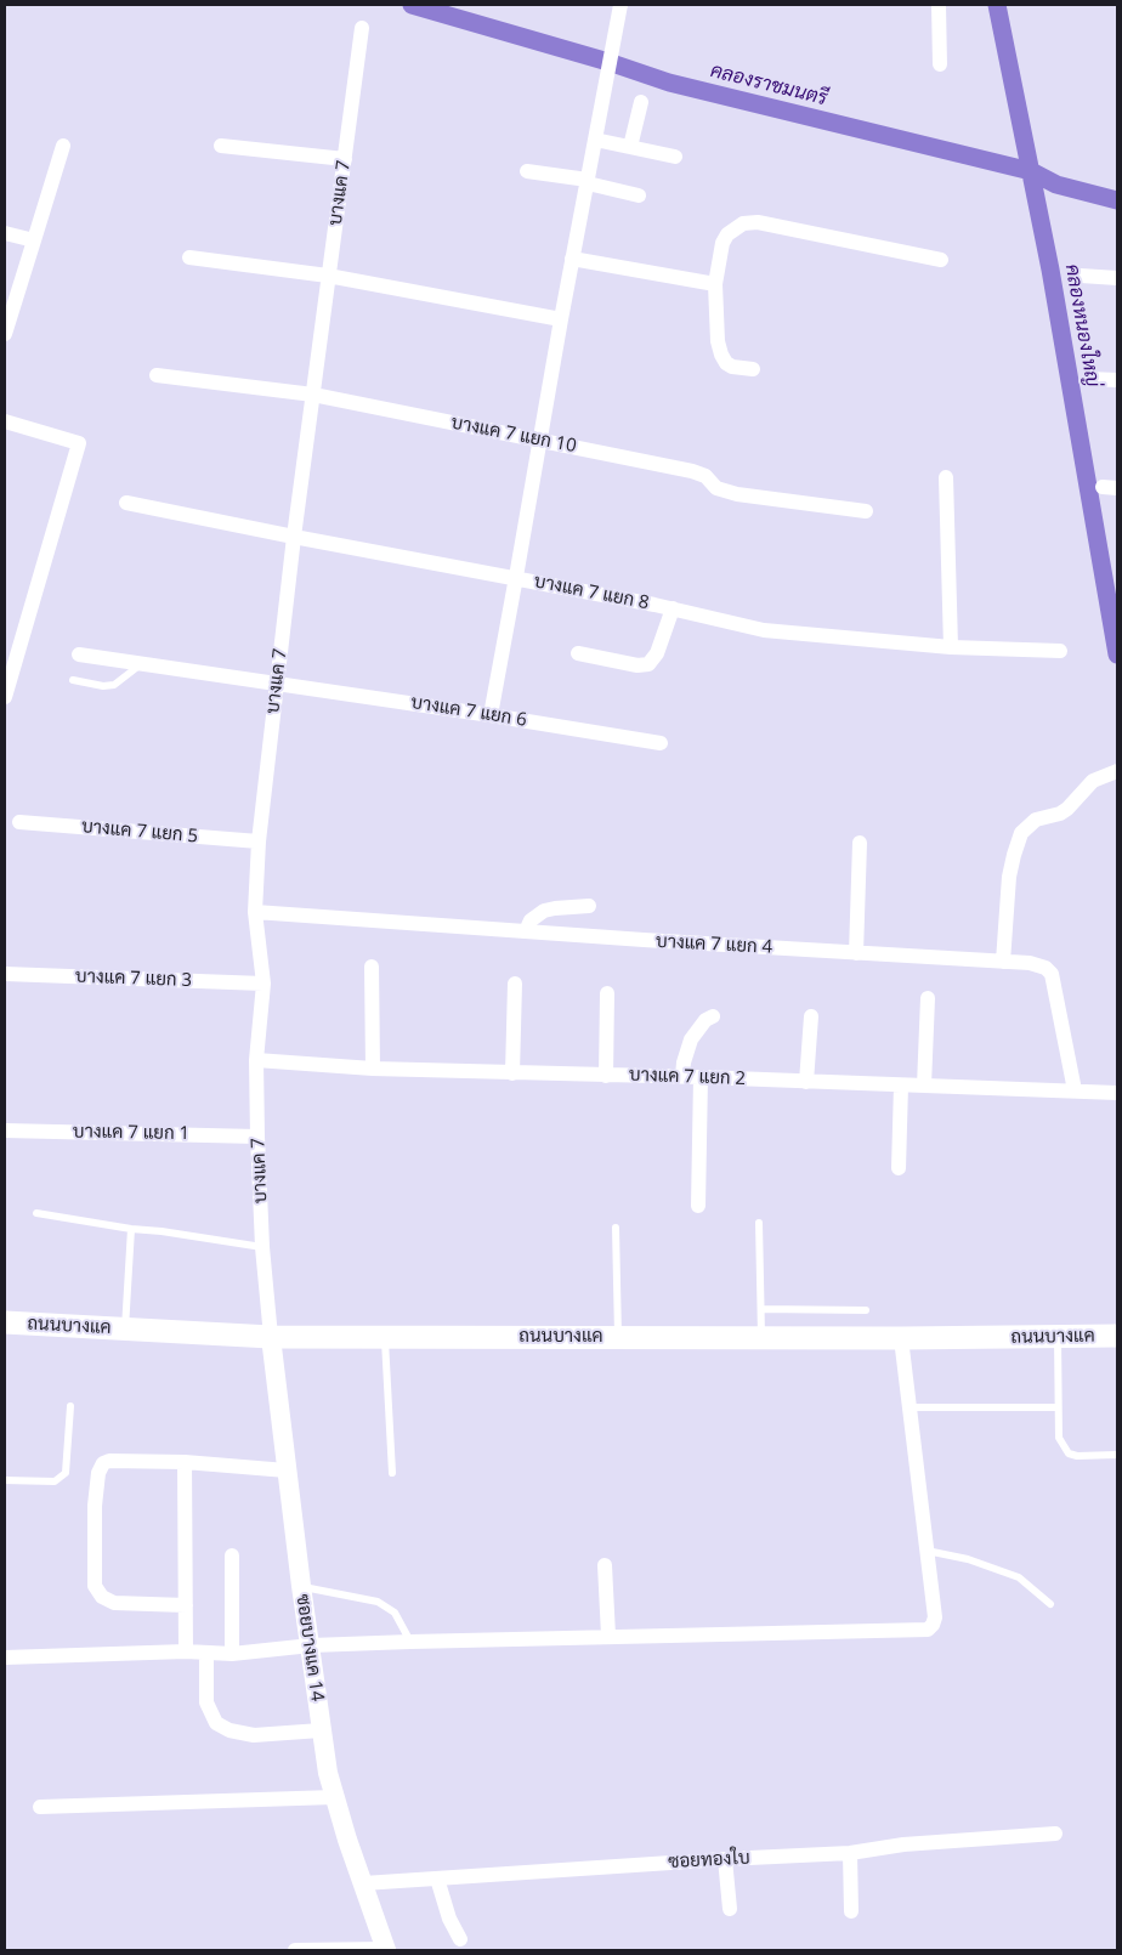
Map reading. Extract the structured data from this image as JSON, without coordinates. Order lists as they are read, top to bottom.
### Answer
{
  "streets": {
    "main road": ["ถนนบางแค"],
    "street": [
      "บางแค 7",
      "บางแค 7 แยก 10",
      "บางแค 7 แยก 8",
      "บางแค 7 แยก 6",
      "บางแค 7 แยก 5",
      "บางแค 7 แยก 4",
      "บางแค 7 แยก 3",
      "บางแค 7 แยก 2",
      "บางแค 7 แยก 1",
      "ซอยบางแค 14",
      "ซอยทองใบ"
    ]
  },
  "crossings": [
    ["บางแค 7", "บางแค 7 แยก 10"],
    ["บางแค 7", "บางแค 7 แยก 8"],
    ["บางแค 7", "บางแค 7 แยก 6"],
    ["บางแค 7", "บางแค 7 แยก 5"],
    ["บางแค 7", "บางแค 7 แยก 4"],
    ["บางแค 7", "บางแค 7 แยก 3"],
    ["บางแค 7", "บางแค 7 แยก 2"],
    ["บางแค 7", "บางแค 7 แยก 1"],
    ["บางแค 7", "ถนนบางแค"],
    ["บางแค 7", "ซอยบางแค 14"],
    ["บางแค 7 แยก 4", "บางแค 7 แยก 2"],
    ["ถนนบางแค", "ซอยบางแค 14"],
    ["ซอยบางแค 14", "ซอยทองใบ"]
  ],
  "water": ["คลองราชมนตรี", "คลองหนองใหญ่"]
}
